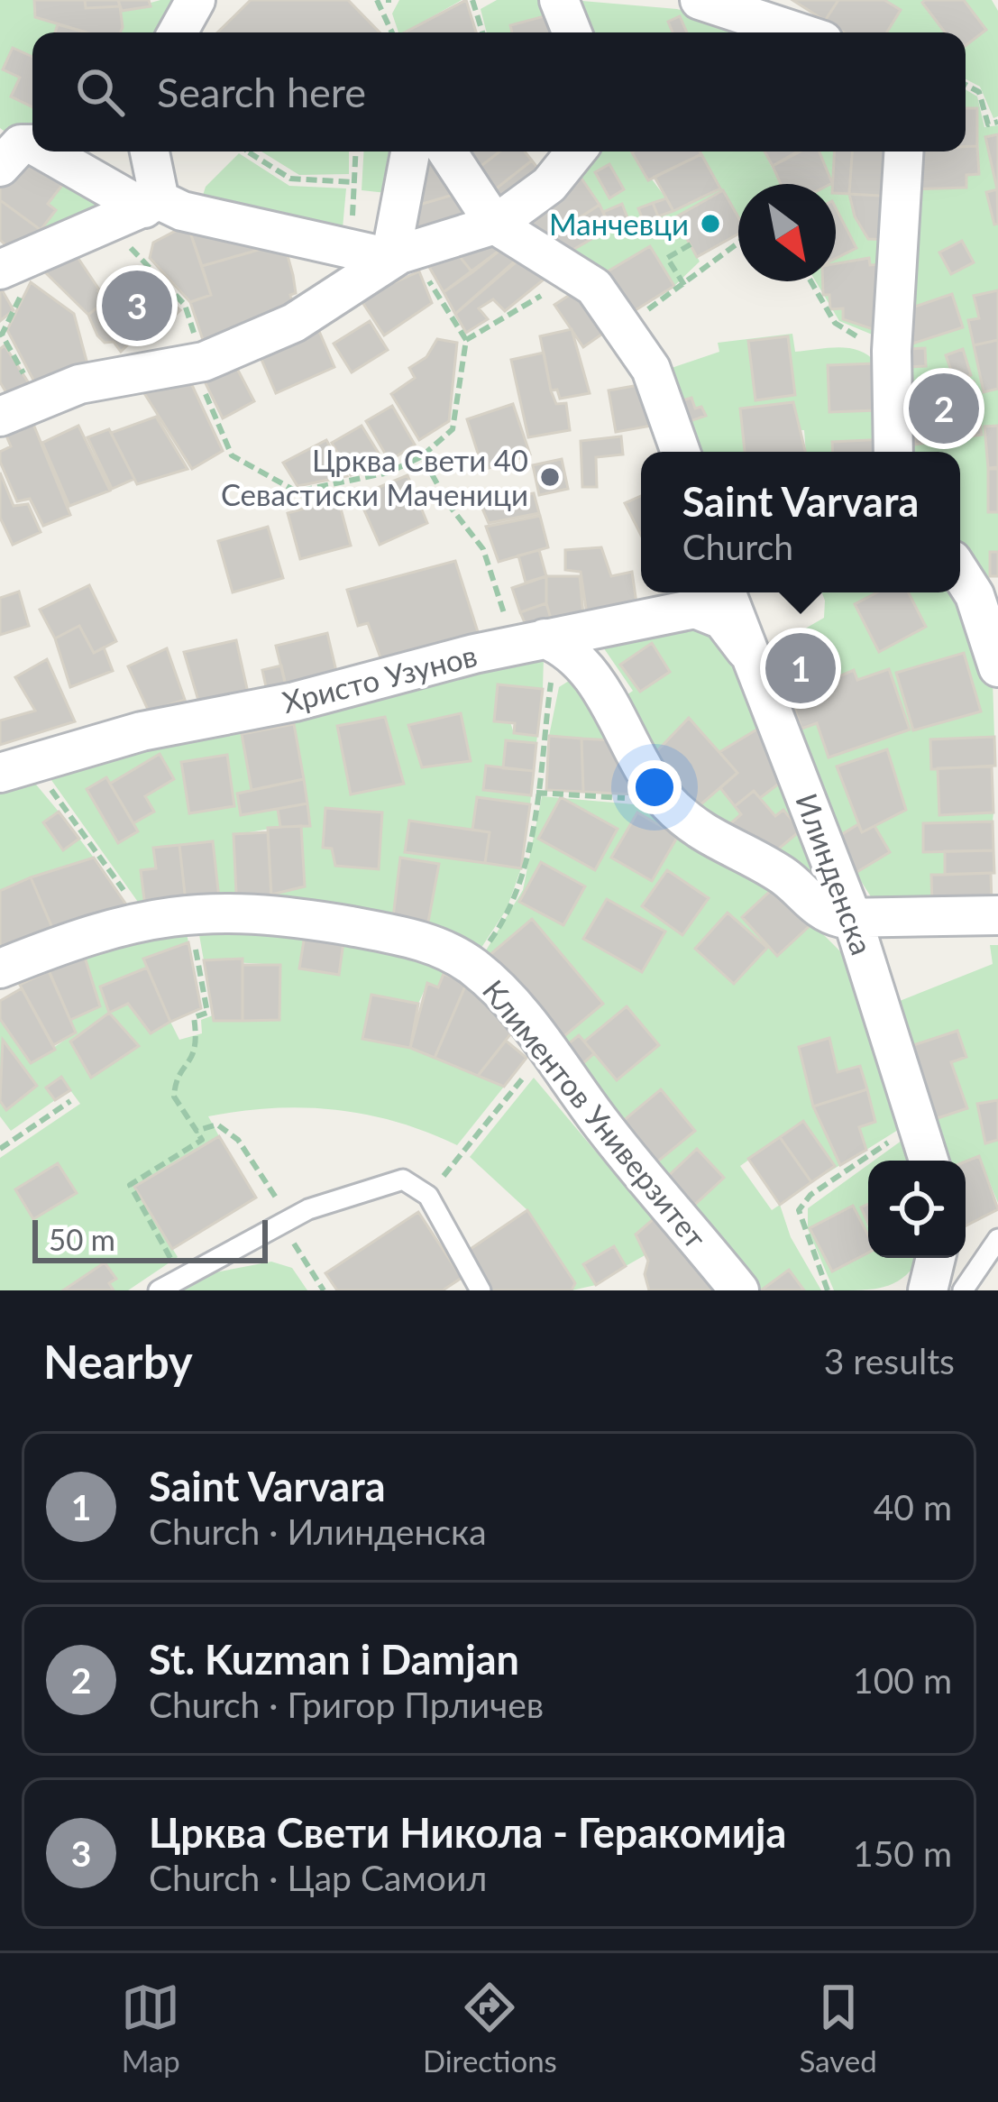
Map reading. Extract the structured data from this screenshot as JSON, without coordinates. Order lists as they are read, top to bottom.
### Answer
{
  "streets": {
    "street": ["Христо Узунов", "Илинденска", "Климентов Универзитет"]
  },
  "crossings": [
    ["Христо Узунов", "Илинденска"]
  ],
  "places": ["Манчевци", "Црква Свети 40 Севастиски Маченици"],
  "scale_bar": "50 m",
  "north": "bottom right",
  "page": {
    "search": "Search here",
    "pins": ["3", "2", "1"],
    "popup": ["Saint Varvara", "Church"],
    "scale": "50 m",
    "heading": ["Nearby", "3 results"],
    "list": [
      {
        "mark": "1",
        "name": "Saint Varvara",
        "note": "Church · Илинденска",
        "value": "40 m"
      },
      {
        "mark": "2",
        "name": "St. Kuzman i Damjan",
        "note": "Church · Григор Прличев",
        "value": "100 m"
      },
      {
        "mark": "3",
        "name": "Црква Свети Никола - Геракомија",
        "note": "Church · Цар Самоил",
        "value": "150 m"
      }
    ],
    "nav": ["Map", "Directions", "Saved"]
  }
}
